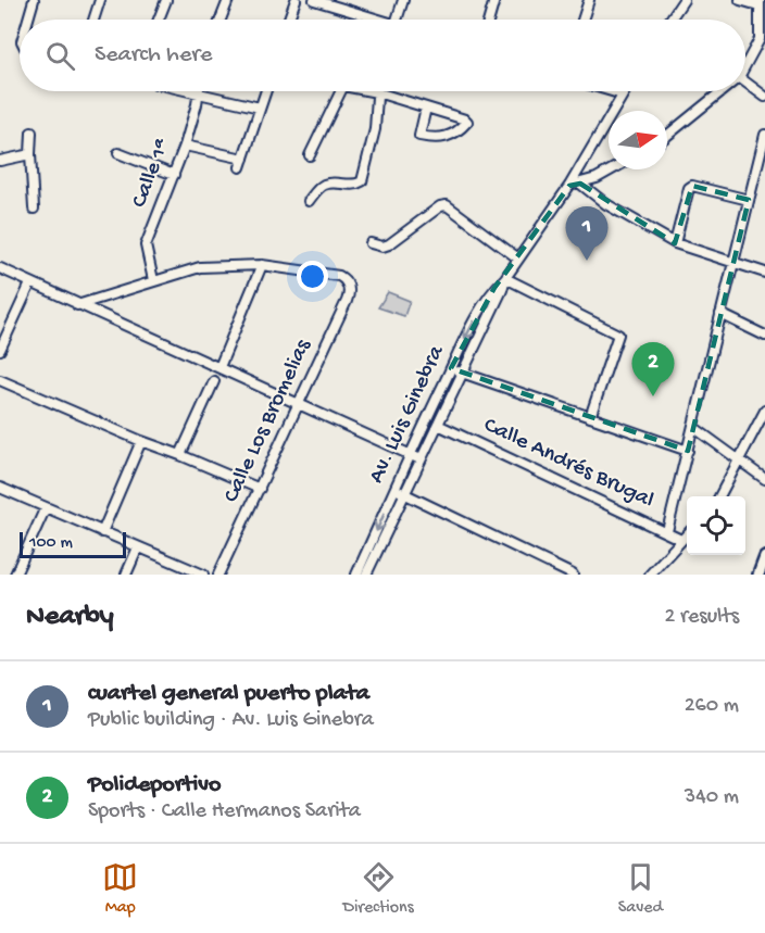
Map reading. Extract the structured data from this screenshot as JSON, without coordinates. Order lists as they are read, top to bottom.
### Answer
{
  "streets": {
    "street": [
      "Calle 1ª",
      "Av. Luis Ginebra",
      "Calle Los Bromelias",
      "Calle Andrés Brugal"
    ]
  },
  "crossings": [
    ["Av. Luis Ginebra", "Calle Andrés Brugal"]
  ],
  "scale_bar": "100 m",
  "north": "right",
  "page": {
    "search": "Search here",
    "pins": ["1", "2"],
    "scale": "100 m",
    "heading": ["Nearby", "2 results"],
    "list": [
      {
        "mark": "1",
        "name": "cuartel general puerto plata",
        "note": "Public building · Av. Luis Ginebra",
        "value": "260 m"
      },
      {
        "mark": "2",
        "name": "Polideportivo",
        "note": "Sports · Calle Hermanos Sarita",
        "value": "340 m"
      }
    ],
    "nav": ["Map", "Directions", "Saved"]
  }
}
